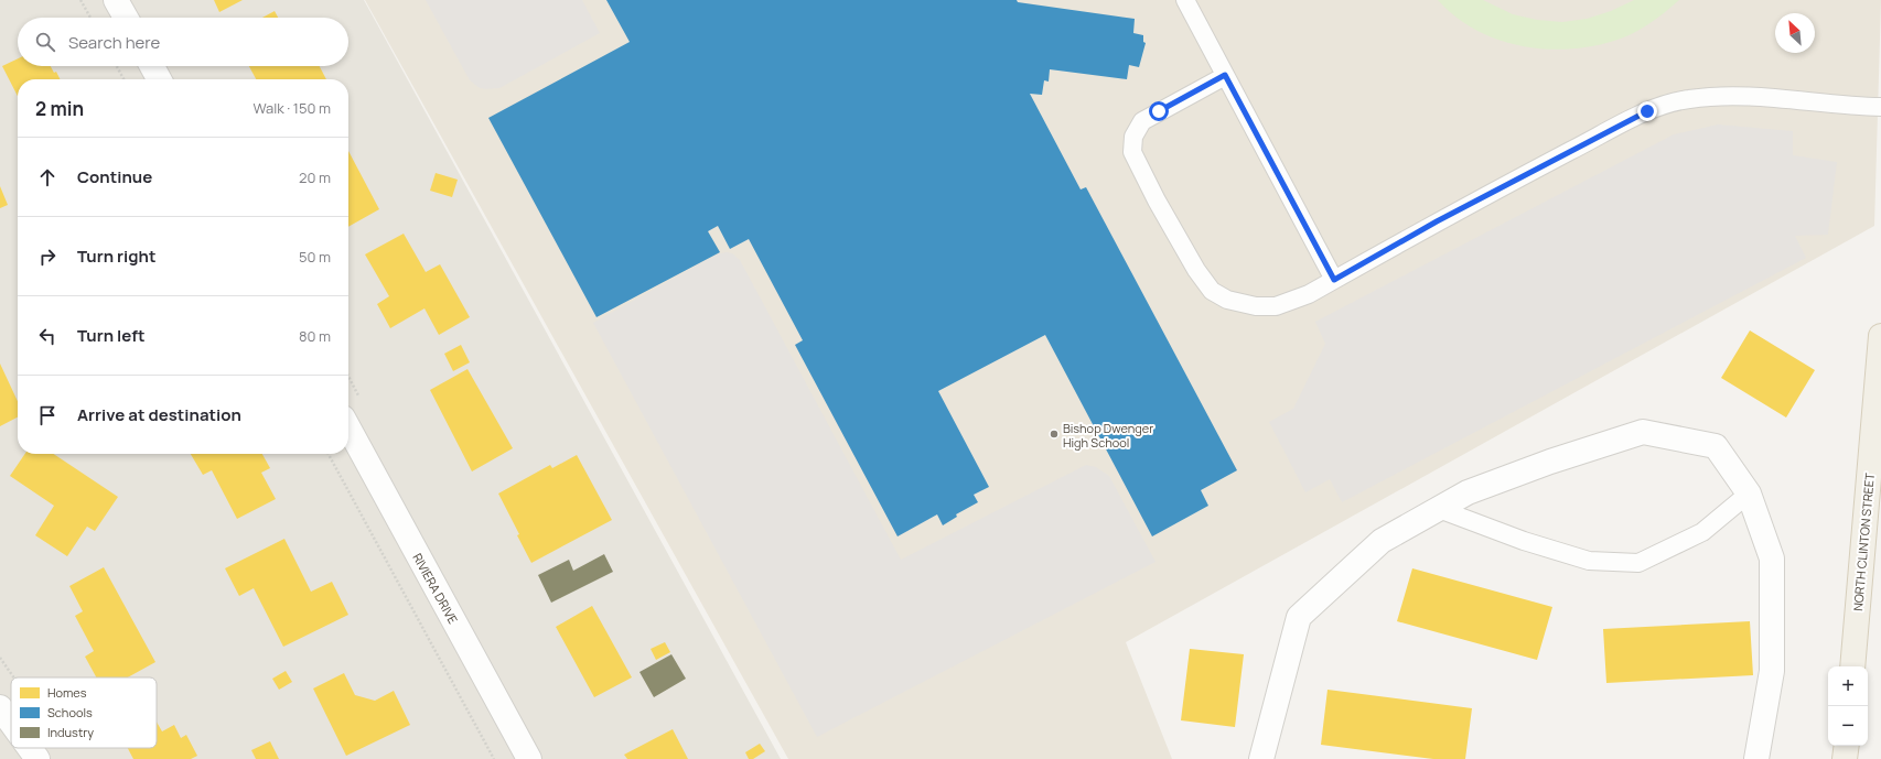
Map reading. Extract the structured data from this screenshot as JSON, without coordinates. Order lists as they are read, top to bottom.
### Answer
{
  "streets": {
    "main road": ["NORTH CLINTON STREET"],
    "street": ["RIVIERA DRIVE"]
  },
  "places": ["Bishop Dwenger High School"],
  "legend": ["Homes", "Schools", "Industry"],
  "north": "top left",
  "page": {
    "search": "Search here",
    "heading": ["2 min", "Walk · 150 m"],
    "list": [
      ["Continue", "20 m"],
      ["Turn right", "50 m"],
      ["Turn left", "80 m"],
      "Arrive at destination"
    ],
    "map_buttons": ["+", "−"]
  }
}
